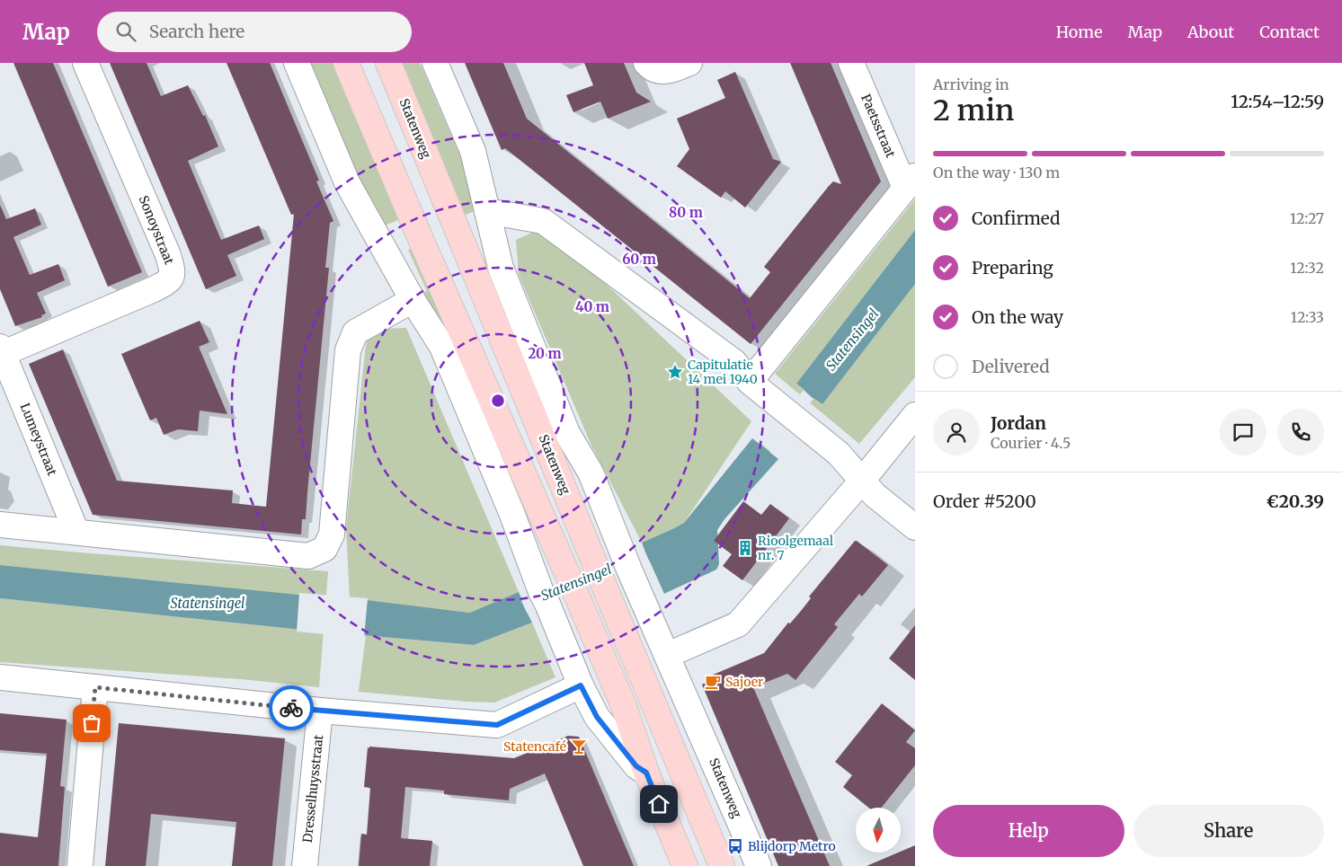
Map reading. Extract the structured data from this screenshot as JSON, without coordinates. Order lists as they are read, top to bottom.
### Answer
{
  "streets": {
    "main road": ["Statenweg"],
    "street": [
      "Paetsstraat",
      "Sonoystraat",
      "Lumeystraat",
      "Dresselhuysstraat"
    ]
  },
  "crossings": [
    ["Sonoystraat", "Lumeystraat"]
  ],
  "water": ["Statensingel"],
  "places": {
    "place": ["Capitulatie 14 mei 1940"],
    "building": ["Rioolgemaal nr. 7"],
    "cafe": ["Sajoer"],
    "bar": ["Statencafé"],
    "bus stop": ["Blijdorp Metro"]
  },
  "north": "bottom",
  "page": {
    "header": "Map",
    "search": "Search here",
    "nav": [
      "Home",
      "Map",
      "About",
      "Contact"
    ],
    "heading": ["2 min", "Arriving in", "12:54–12:59"],
    "panel": [
      "Jordan",
      "Courier · 4.5",
      "Order #5200",
      "€20.39"
    ],
    "bar": "On the way · 130 m",
    "list": [
      ["Confirmed", "12:27"],
      ["Preparing", "12:32"],
      ["On the way", "12:33"],
      "Delivered"
    ],
    "buttons": ["Help", "Share"]
  },
  "rings": [
    "80 m",
    "60 m",
    "40 m",
    "20 m"
  ]
}
